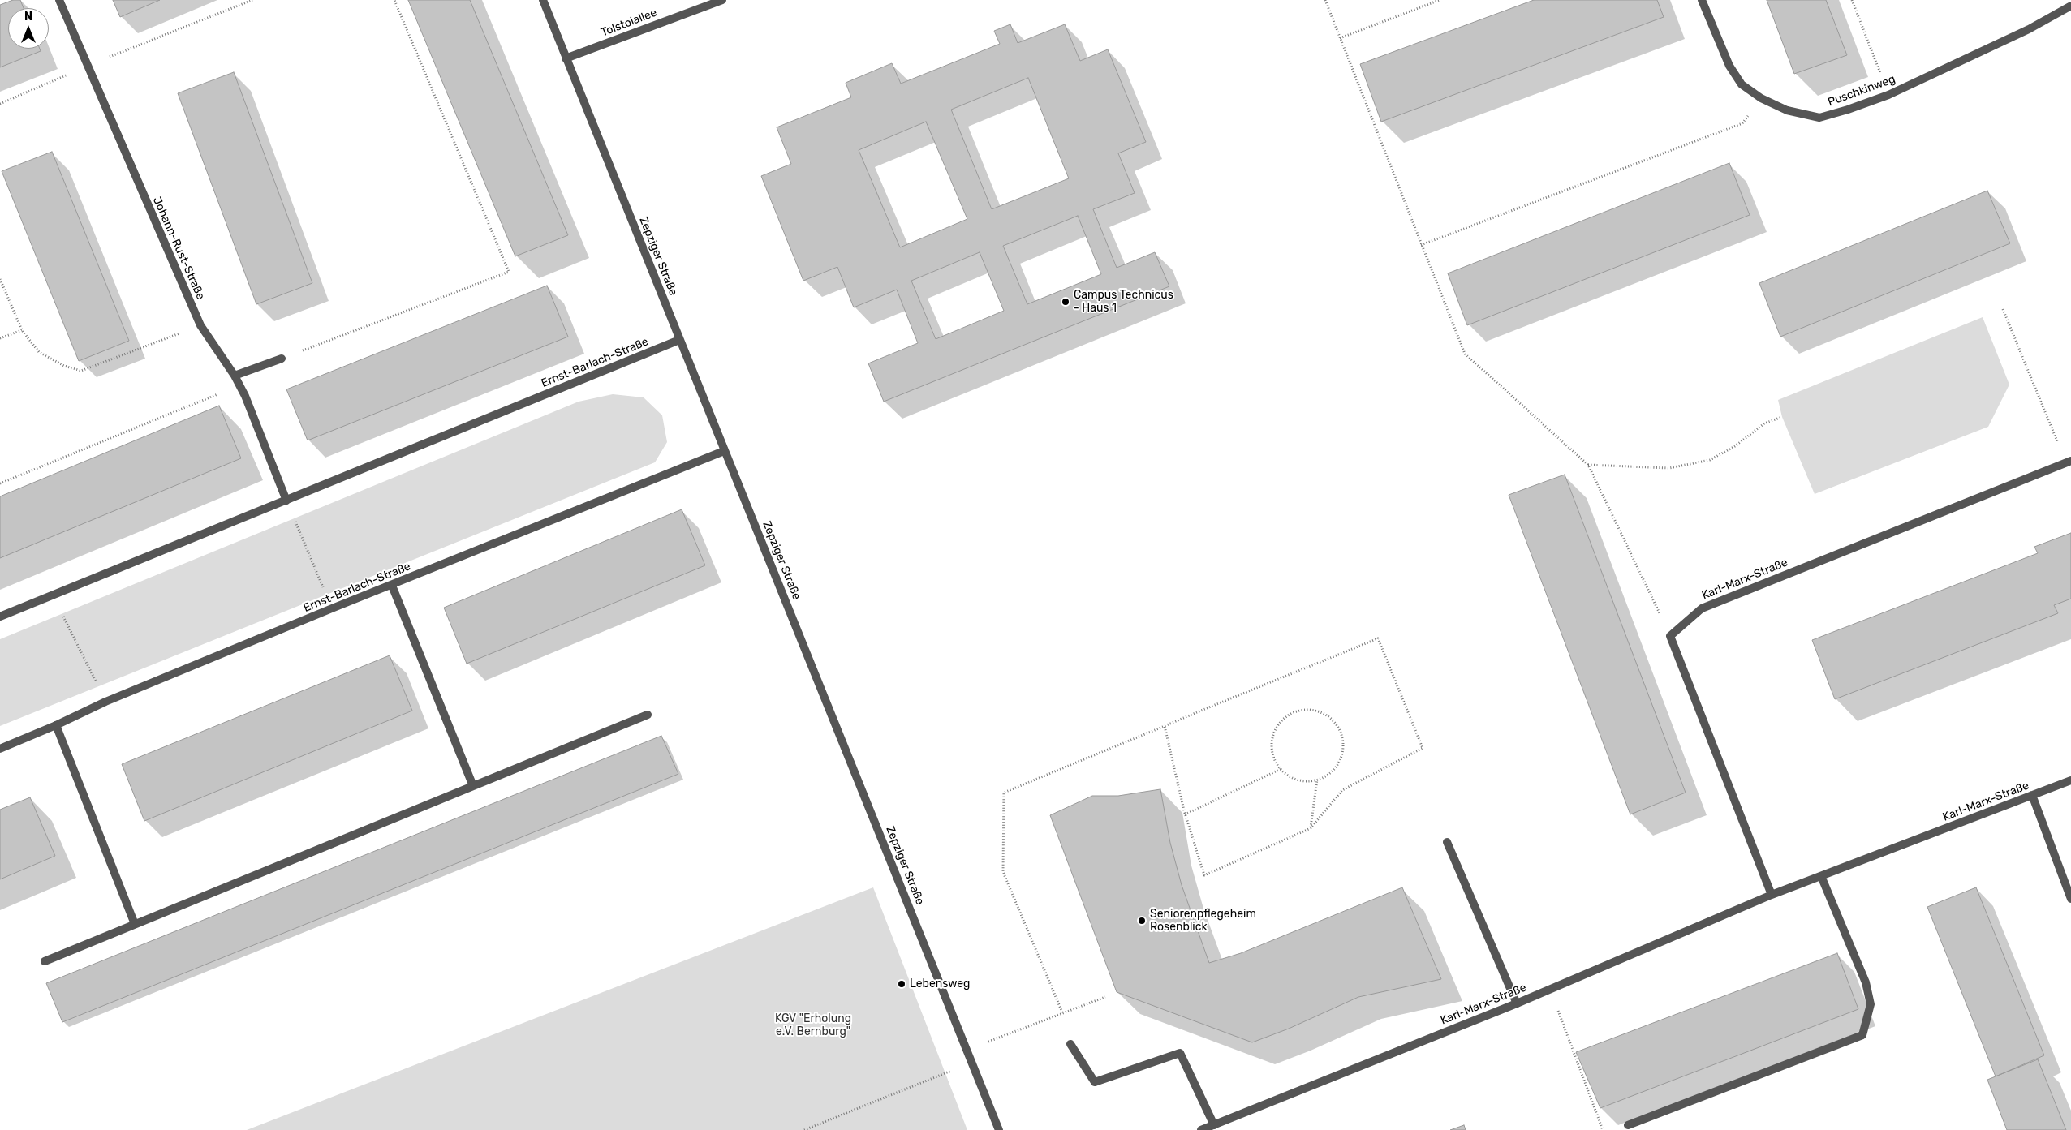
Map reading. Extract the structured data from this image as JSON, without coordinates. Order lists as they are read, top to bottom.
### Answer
{
  "streets": {
    "street": [
      "Tolstoiallee",
      "Puschkinweg",
      "Johann-Rust-Straße",
      "Zepziger Straße",
      "Ernst-Barlach-Straße",
      "Karl-Marx-Straße"
    ]
  },
  "crossings": [
    ["Tolstoiallee", "Zepziger Straße"],
    ["Johann-Rust-Straße", "Ernst-Barlach-Straße"],
    ["Zepziger Straße", "Ernst-Barlach-Straße"]
  ],
  "parks": ["KGV \"Erholung e.V. Bernburg\""],
  "places": ["Campus Technicus - Haus 1", "Seniorenpflegeheim Rosenblick", "Lebensweg"],
  "north": "top"
}
